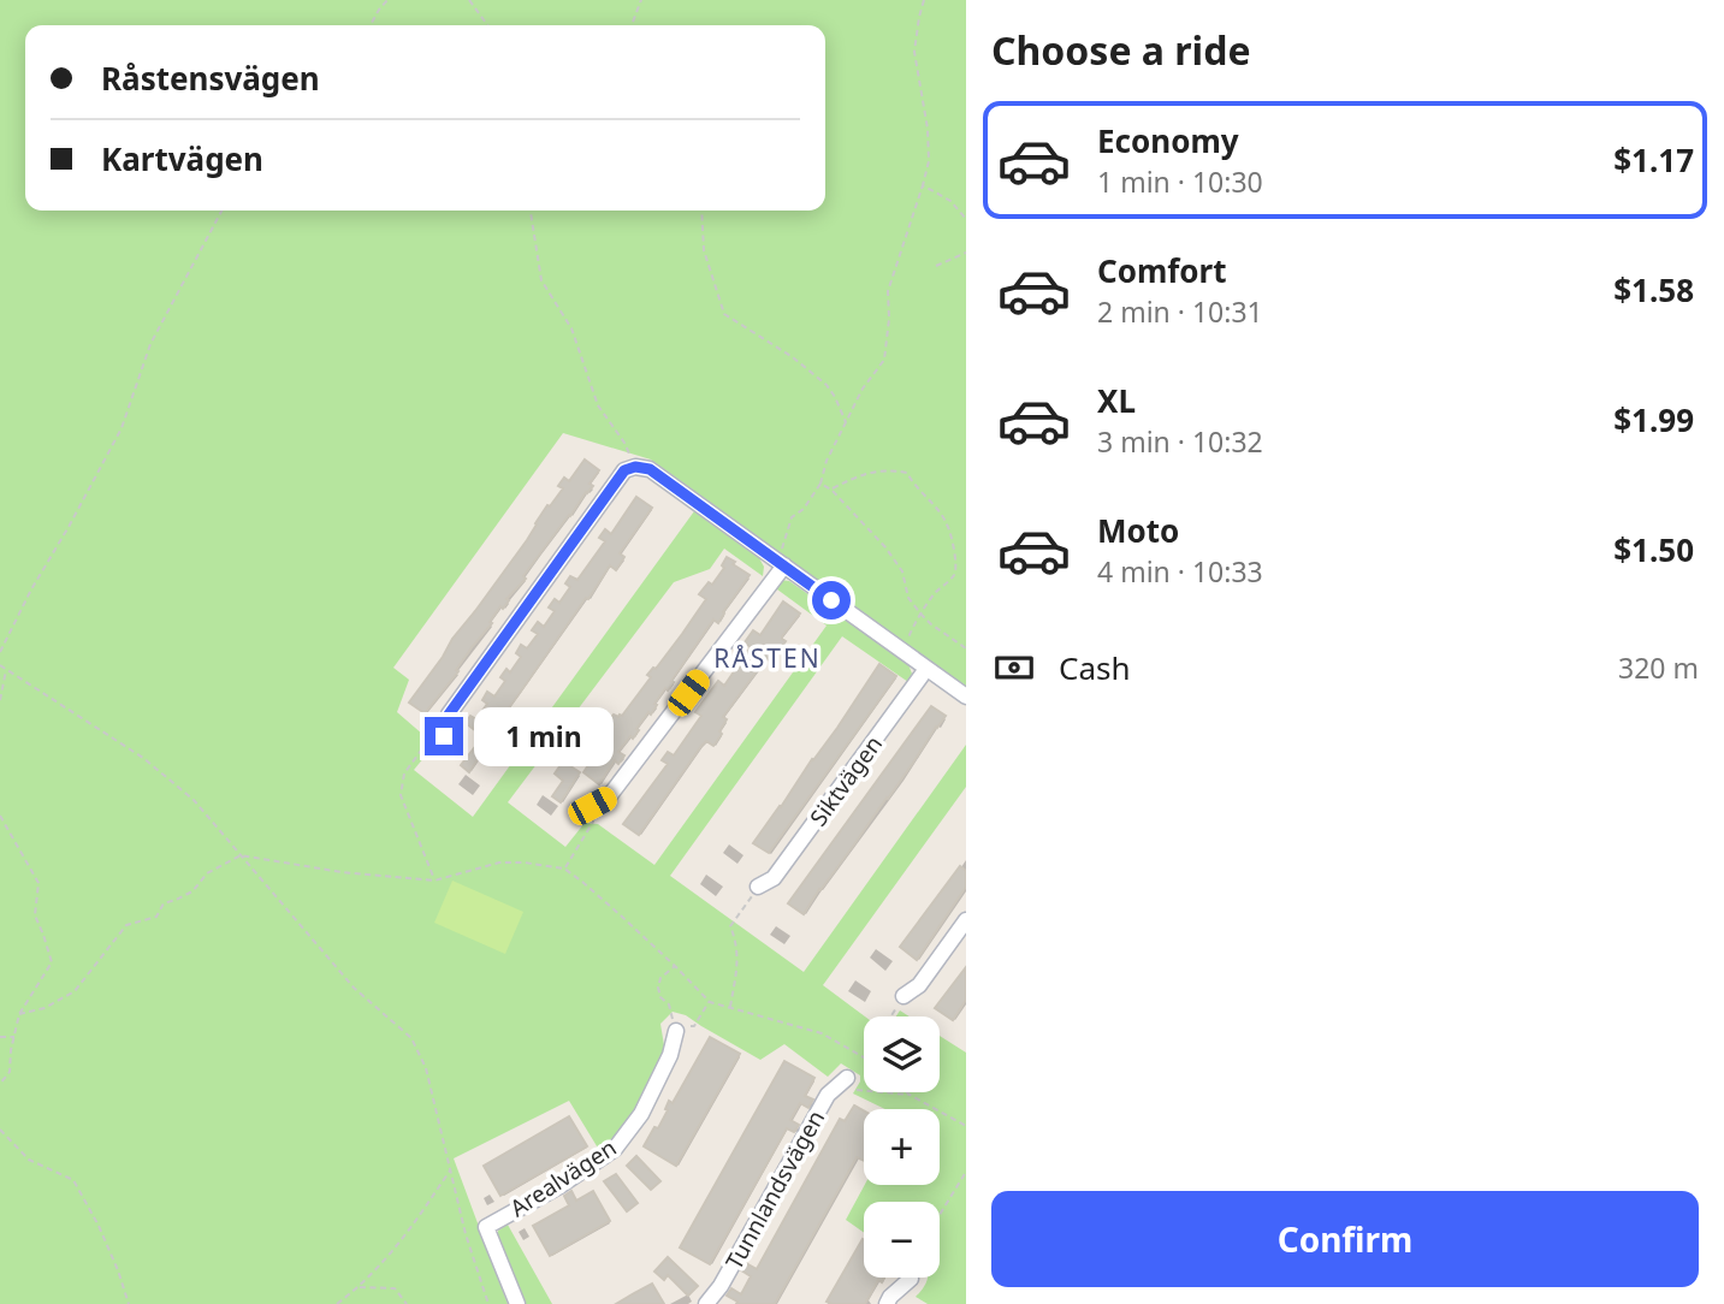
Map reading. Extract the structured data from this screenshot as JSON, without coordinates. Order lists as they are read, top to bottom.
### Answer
{
  "streets": {
    "street": ["Siktvägen", "Arealvägen", "Tunnlandsvägen"]
  },
  "districts": ["RÅSTEN"],
  "page": {
    "heading": "Choose a ride",
    "banner": ["Råstensvägen", "Kartvägen"],
    "list": [
      {
        "name": "Economy",
        "note": "1 min · 10:30",
        "value": "$1.17"
      },
      {
        "name": "Comfort",
        "note": "2 min · 10:31",
        "value": "$1.58"
      },
      {
        "name": "XL",
        "note": "3 min · 10:32",
        "value": "$1.99"
      },
      {
        "name": "Moto",
        "note": "4 min · 10:33",
        "value": "$1.50"
      }
    ],
    "pay": ["Cash", "320 m"],
    "bubble": "1 min",
    "map_buttons": ["+", "−"],
    "buttons": "Confirm"
  }
}
